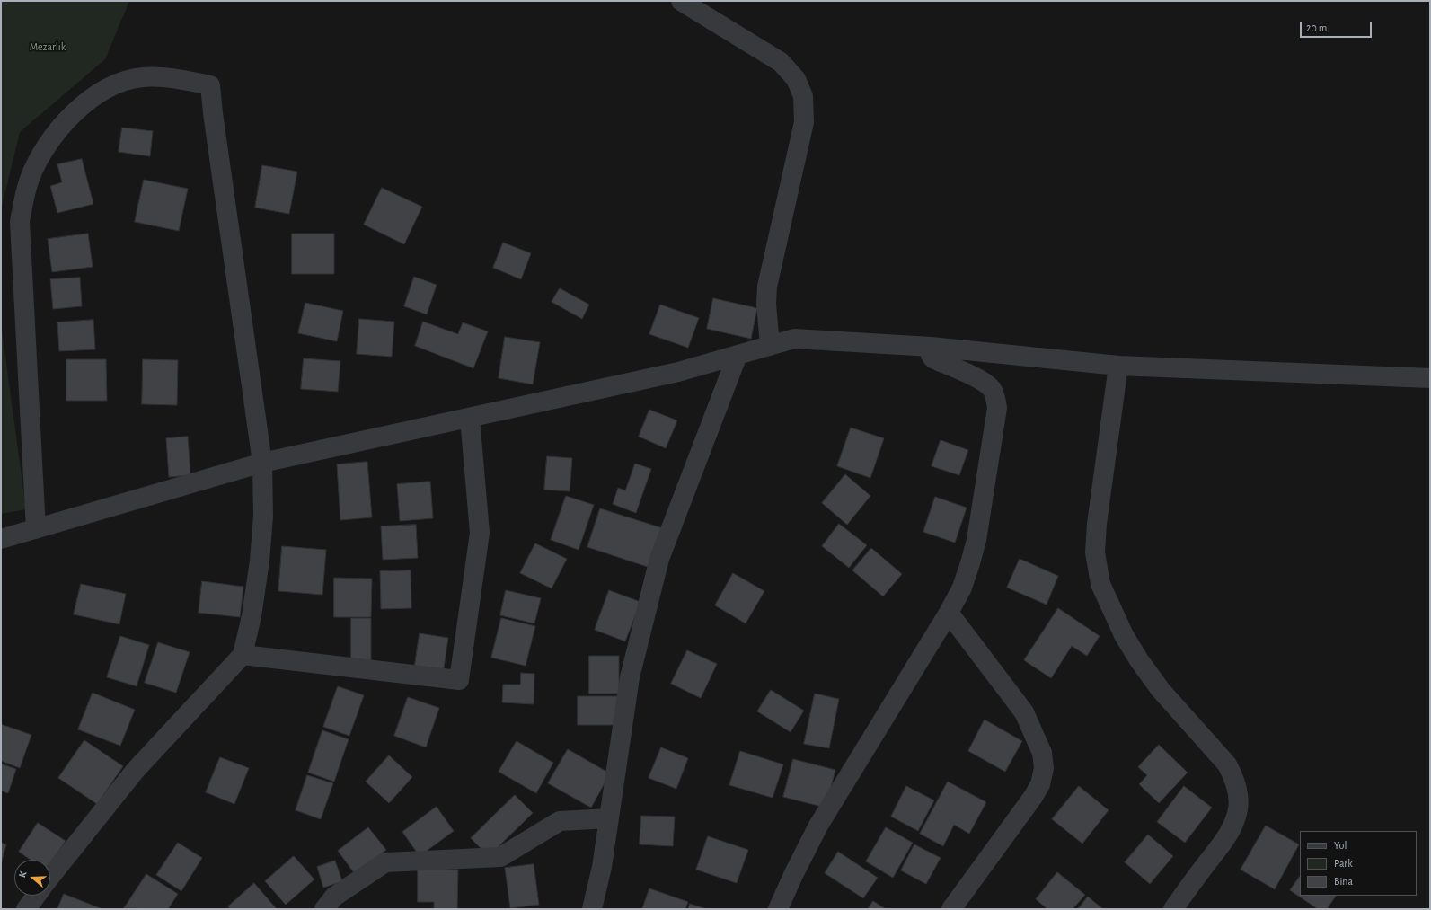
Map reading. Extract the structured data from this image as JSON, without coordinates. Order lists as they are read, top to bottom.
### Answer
{
  "parks": ["Mezarlık"],
  "legend": ["Yol", "Park", "Bina"],
  "scale_bar": "20 m",
  "north": "left"
}
